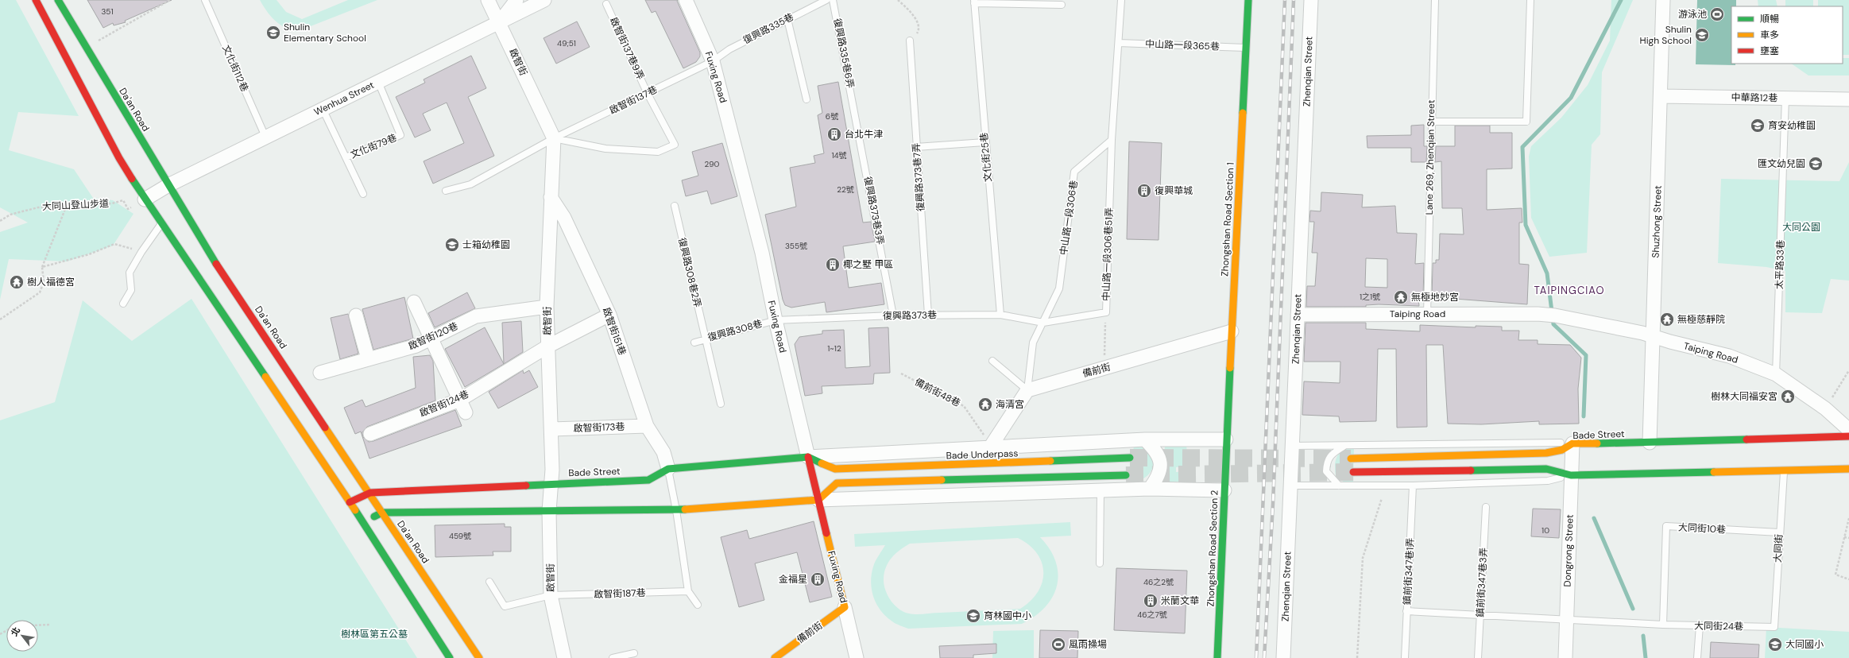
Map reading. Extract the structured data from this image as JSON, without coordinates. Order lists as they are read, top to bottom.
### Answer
{
  "streets": {
    "street": [
      "啟智街",
      "Zhenqian Street",
      "Fuxing Road",
      "中華路12巷",
      "Wenhua Street",
      "Da'an Road",
      "Zhongshan Road Section 1",
      "Shuzhong Street",
      "Taiping Road",
      "啟智街151巷",
      "啟智街120巷",
      "備前街",
      "啟智街124巷",
      "啟智街173巷",
      "Bade Street",
      "Bade Underpass",
      "Zhongshan Road Section 2",
      "Dongrong Street"
    ],
    "lane": [
      "復興路335巷",
      "中山路一段365巷",
      "啟智街137巷9弄",
      "復興路335巷6弄",
      "文化街112巷",
      "啟智街137巷",
      "文化街79巷",
      "文化街25巷",
      "Lane 269, Zhenqian Street",
      "復興路373巷7弄",
      "復興路373巷3弄",
      "中山路一段306巷",
      "中山路一段306巷51弄",
      "太平路33巷",
      "復興路308巷2弄",
      "復興路373巷",
      "復興路308巷",
      "大同街10巷",
      "大同街",
      "鎮前街347巷1弄",
      "鎮前街347巷3弄",
      "啟智街187巷",
      "大同街24巷"
    ],
    "path": ["大同山登山步道", "備前街48巷"]
  },
  "crossings": [
    ["復興路335巷", "Fuxing Road"],
    ["復興路335巷", "啟智街137巷"],
    ["中山路一段365巷", "Zhongshan Road Section 1"],
    ["啟智街137巷9弄", "啟智街"],
    ["啟智街137巷9弄", "啟智街137巷"],
    ["復興路335巷6弄", "復興路373巷3弄"],
    ["啟智街", "Wenhua Street"],
    ["啟智街", "啟智街137巷"],
    ["啟智街", "啟智街151巷"],
    ["啟智街", "啟智街120巷"],
    ["啟智街", "啟智街124巷"],
    ["啟智街", "啟智街173巷"],
    ["啟智街", "Bade Street"],
    ["啟智街", "啟智街187巷"],
    ["文化街112巷", "Wenhua Street"],
    ["Zhenqian Street", "Taiping Road"],
    ["Fuxing Road", "啟智街137巷"],
    ["Fuxing Road", "復興路373巷"],
    ["Fuxing Road", "復興路308巷"],
    ["Fuxing Road", "備前街"],
    ["Fuxing Road", "Bade Street"],
    ["Fuxing Road", "Bade Underpass"],
    ["中華路12巷", "Shuzhong Street"],
    ["中華路12巷", "太平路33巷"],
    ["Wenhua Street", "Da'an Road"],
    ["Wenhua Street", "文化街79巷"],
    ["Da'an Road", "Bade Street"],
    ["文化街25巷", "復興路373巷"],
    ["Lane 269, Zhenqian Street", "Taiping Road"],
    ["復興路373巷7弄", "復興路373巷"],
    ["復興路373巷3弄", "復興路373巷"],
    ["中山路一段306巷", "中山路一段306巷51弄"],
    ["中山路一段306巷", "復興路373巷"],
    ["中山路一段306巷", "備前街"],
    ["Zhongshan Road Section 1", "備前街"],
    ["Zhongshan Road Section 1", "Zhongshan Road Section 2"],
    ["Shuzhong Street", "Taiping Road"],
    ["Shuzhong Street", "Bade Street"],
    ["中山路一段306巷51弄", "復興路373巷"],
    ["中山路一段306巷51弄", "備前街"],
    ["太平路33巷", "Taiping Road"],
    ["復興路308巷2弄", "復興路308巷"],
    ["復興路373巷", "復興路308巷"],
    ["啟智街151巷", "啟智街124巷"],
    ["啟智街151巷", "啟智街173巷"],
    ["啟智街151巷", "Bade Street"],
    ["Bade Street", "Bade Underpass"],
    ["Bade Street", "Dongrong Street"],
    ["大同街10巷", "大同街"],
    ["大同街10巷", "大同街24巷"],
    ["大同街", "大同街24巷"],
    ["Dongrong Street", "大同街24巷"],
    ["鎮前街347巷1弄", "大同街24巷"],
    ["鎮前街347巷3弄", "大同街24巷"]
  ],
  "districts": ["TAIPINGCIAO"],
  "parks": ["大同公園", "樹林區第五公墓"],
  "places": {
    "sports": ["游泳池", "風雨操場"],
    "school or university": [
      "Shulin Elementary School",
      "Shulin High School",
      "育安幼稚園",
      "匯文幼兒園",
      "士箱幼稚園",
      "育林國中小",
      "大同國小"
    ],
    "building": [
      "台北牛津",
      "復興華城",
      "椰之墅 甲區",
      "金福星",
      "米蘭文華"
    ],
    "temple": [
      "樹人福德宮",
      "無極地妙宮",
      "無極慈靜院",
      "樹林大同福安宮",
      "海清宮"
    ]
  },
  "house_numbers": [
    "351",
    "49;51",
    "6號",
    "14號",
    "290",
    "22號",
    "355號",
    "1之1號",
    "1~12",
    "10",
    "459號",
    "46之2號",
    "46之7號"
  ],
  "legend": ["順暢", "車多", "壅塞"],
  "north": "top left"
}
